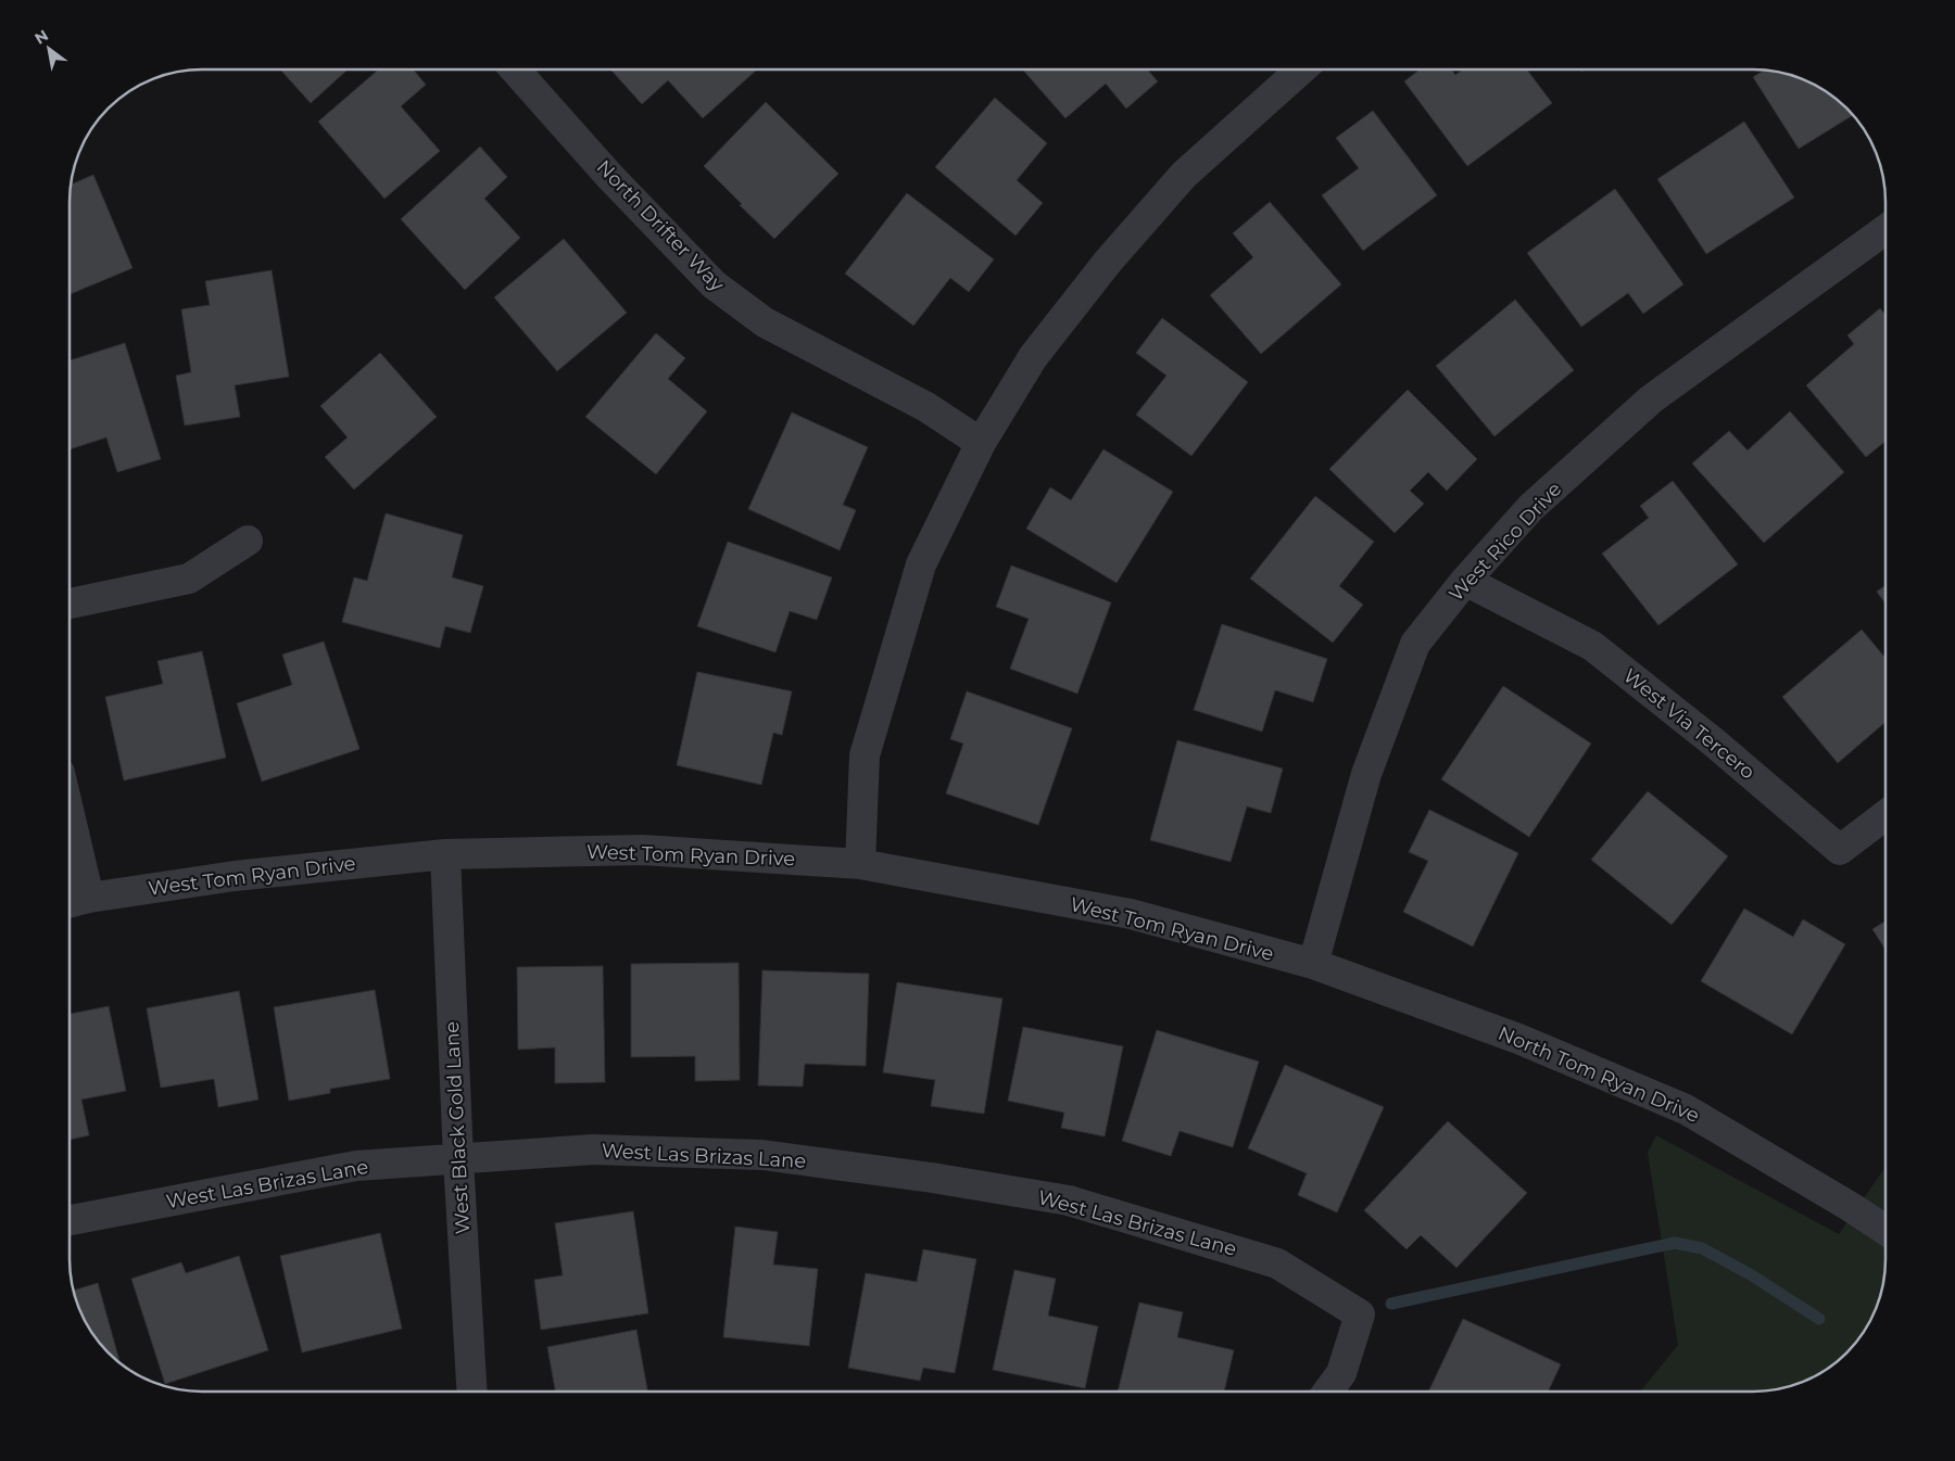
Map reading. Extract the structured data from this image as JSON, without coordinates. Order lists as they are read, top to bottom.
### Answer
{
  "streets": {
    "street": [
      "North Drifter Way",
      "West Rico Drive",
      "West Via Tercero",
      "West Tom Ryan Drive",
      "North Tom Ryan Drive",
      "West Black Gold Lane",
      "West Las Brizas Lane"
    ]
  },
  "crossings": [
    ["West Rico Drive", "West Via Tercero"],
    ["West Rico Drive", "West Tom Ryan Drive"],
    ["West Rico Drive", "North Tom Ryan Drive"],
    ["West Tom Ryan Drive", "North Tom Ryan Drive"],
    ["West Tom Ryan Drive", "West Black Gold Lane"],
    ["West Black Gold Lane", "West Las Brizas Lane"]
  ],
  "north": "top left"
}
